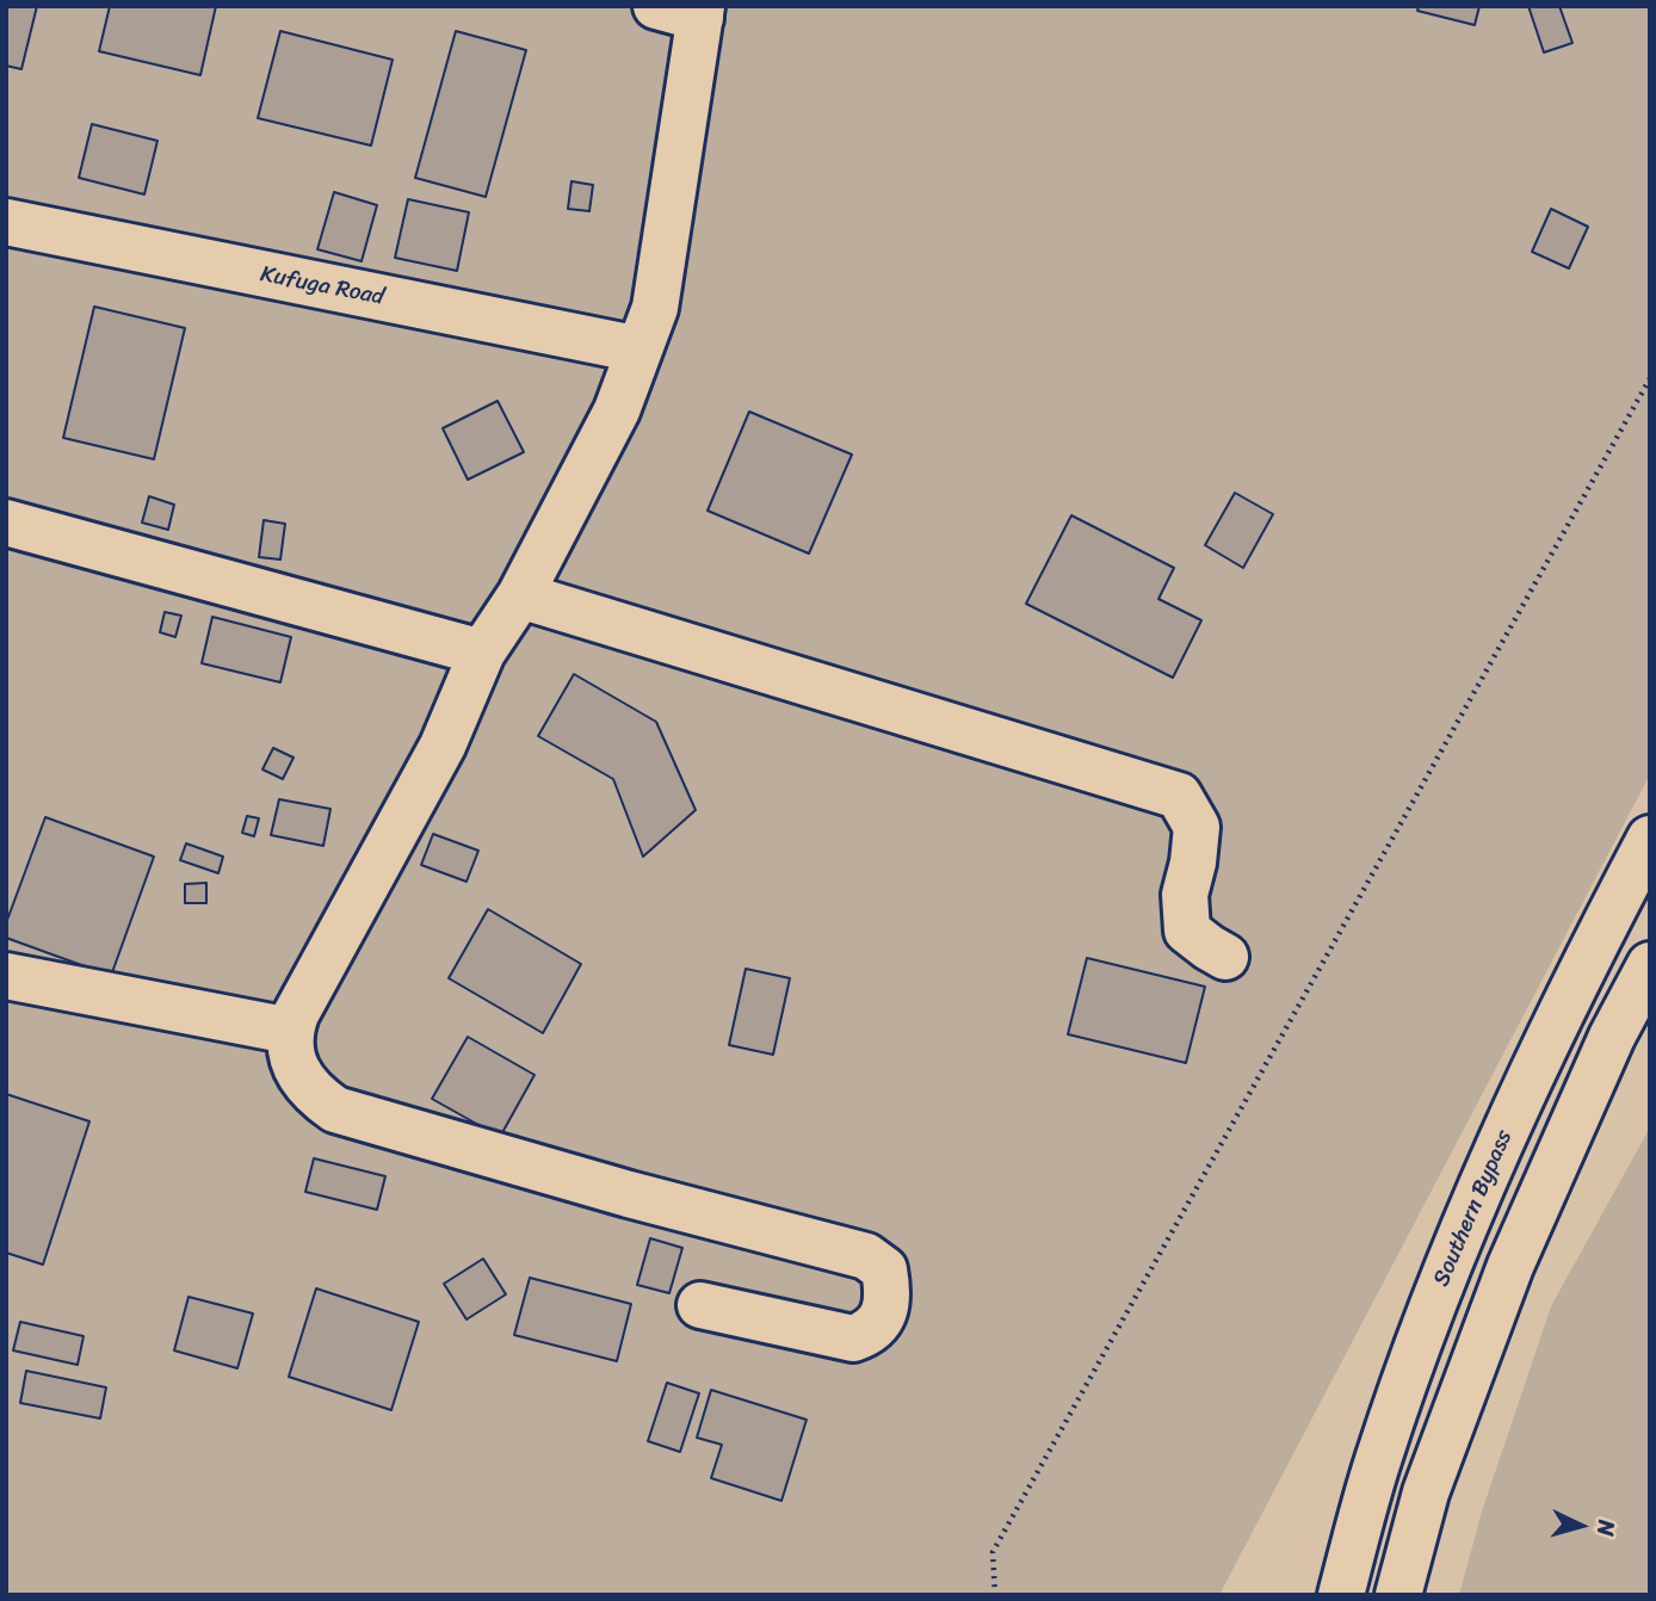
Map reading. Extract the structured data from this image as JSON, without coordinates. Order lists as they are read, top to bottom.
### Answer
{
  "streets": {
    "main road": ["Kufuga Road", "Southern Bypass"]
  },
  "north": "right"
}
